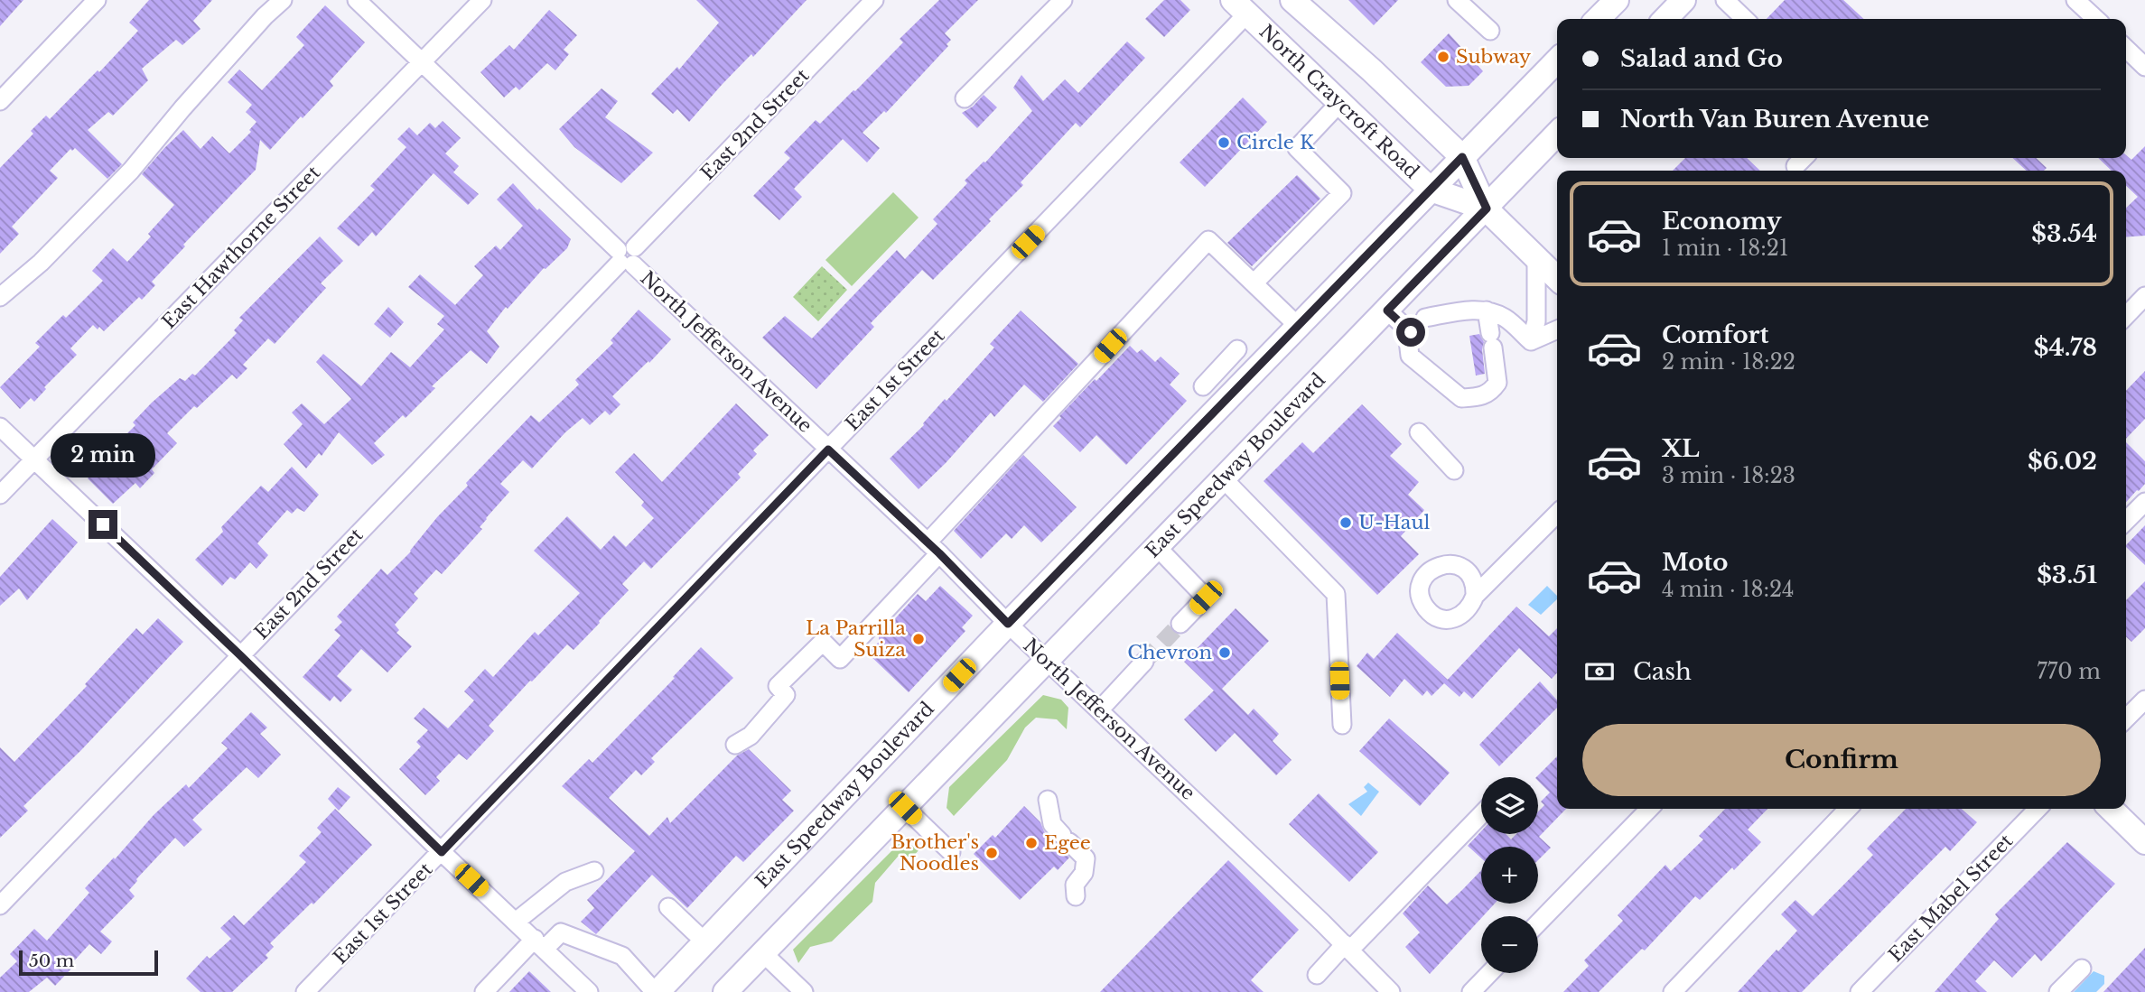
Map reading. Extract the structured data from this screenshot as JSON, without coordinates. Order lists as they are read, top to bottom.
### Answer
{
  "streets": {
    "main road": ["North Craycroft Road", "East Speedway Boulevard"],
    "street": [
      "East 2nd Street",
      "East Hawthorne Street",
      "North Jefferson Avenue",
      "East 1st Street",
      "East Mabel Street"
    ]
  },
  "crossings": [
    ["North Craycroft Road", "East 1st Street"],
    ["North Craycroft Road", "East Speedway Boulevard"],
    ["East 2nd Street", "North Jefferson Avenue"],
    ["East Hawthorne Street", "North Jefferson Avenue"],
    ["North Jefferson Avenue", "East 1st Street"],
    ["North Jefferson Avenue", "East Speedway Boulevard"]
  ],
  "places": [
    "Subway",
    "Circle K",
    "U-Haul",
    "La Parrilla Suiza",
    "Chevron",
    "Egee",
    "Brother's Noodles"
  ],
  "scale_bar": "50 m",
  "page": {
    "banner": ["Salad and Go", "North Van Buren Avenue"],
    "list": [
      {
        "name": "Economy",
        "note": "1 min · 18:21",
        "value": "$3.54"
      },
      {
        "name": "Comfort",
        "note": "2 min · 18:22",
        "value": "$4.78"
      },
      {
        "name": "XL",
        "note": "3 min · 18:23",
        "value": "$6.02"
      },
      {
        "name": "Moto",
        "note": "4 min · 18:24",
        "value": "$3.51"
      }
    ],
    "bubble": "2 min",
    "pay": ["Cash", "770 m"],
    "buttons": "Confirm",
    "map_buttons": ["+", "−"],
    "scale": "50 m"
  }
}
